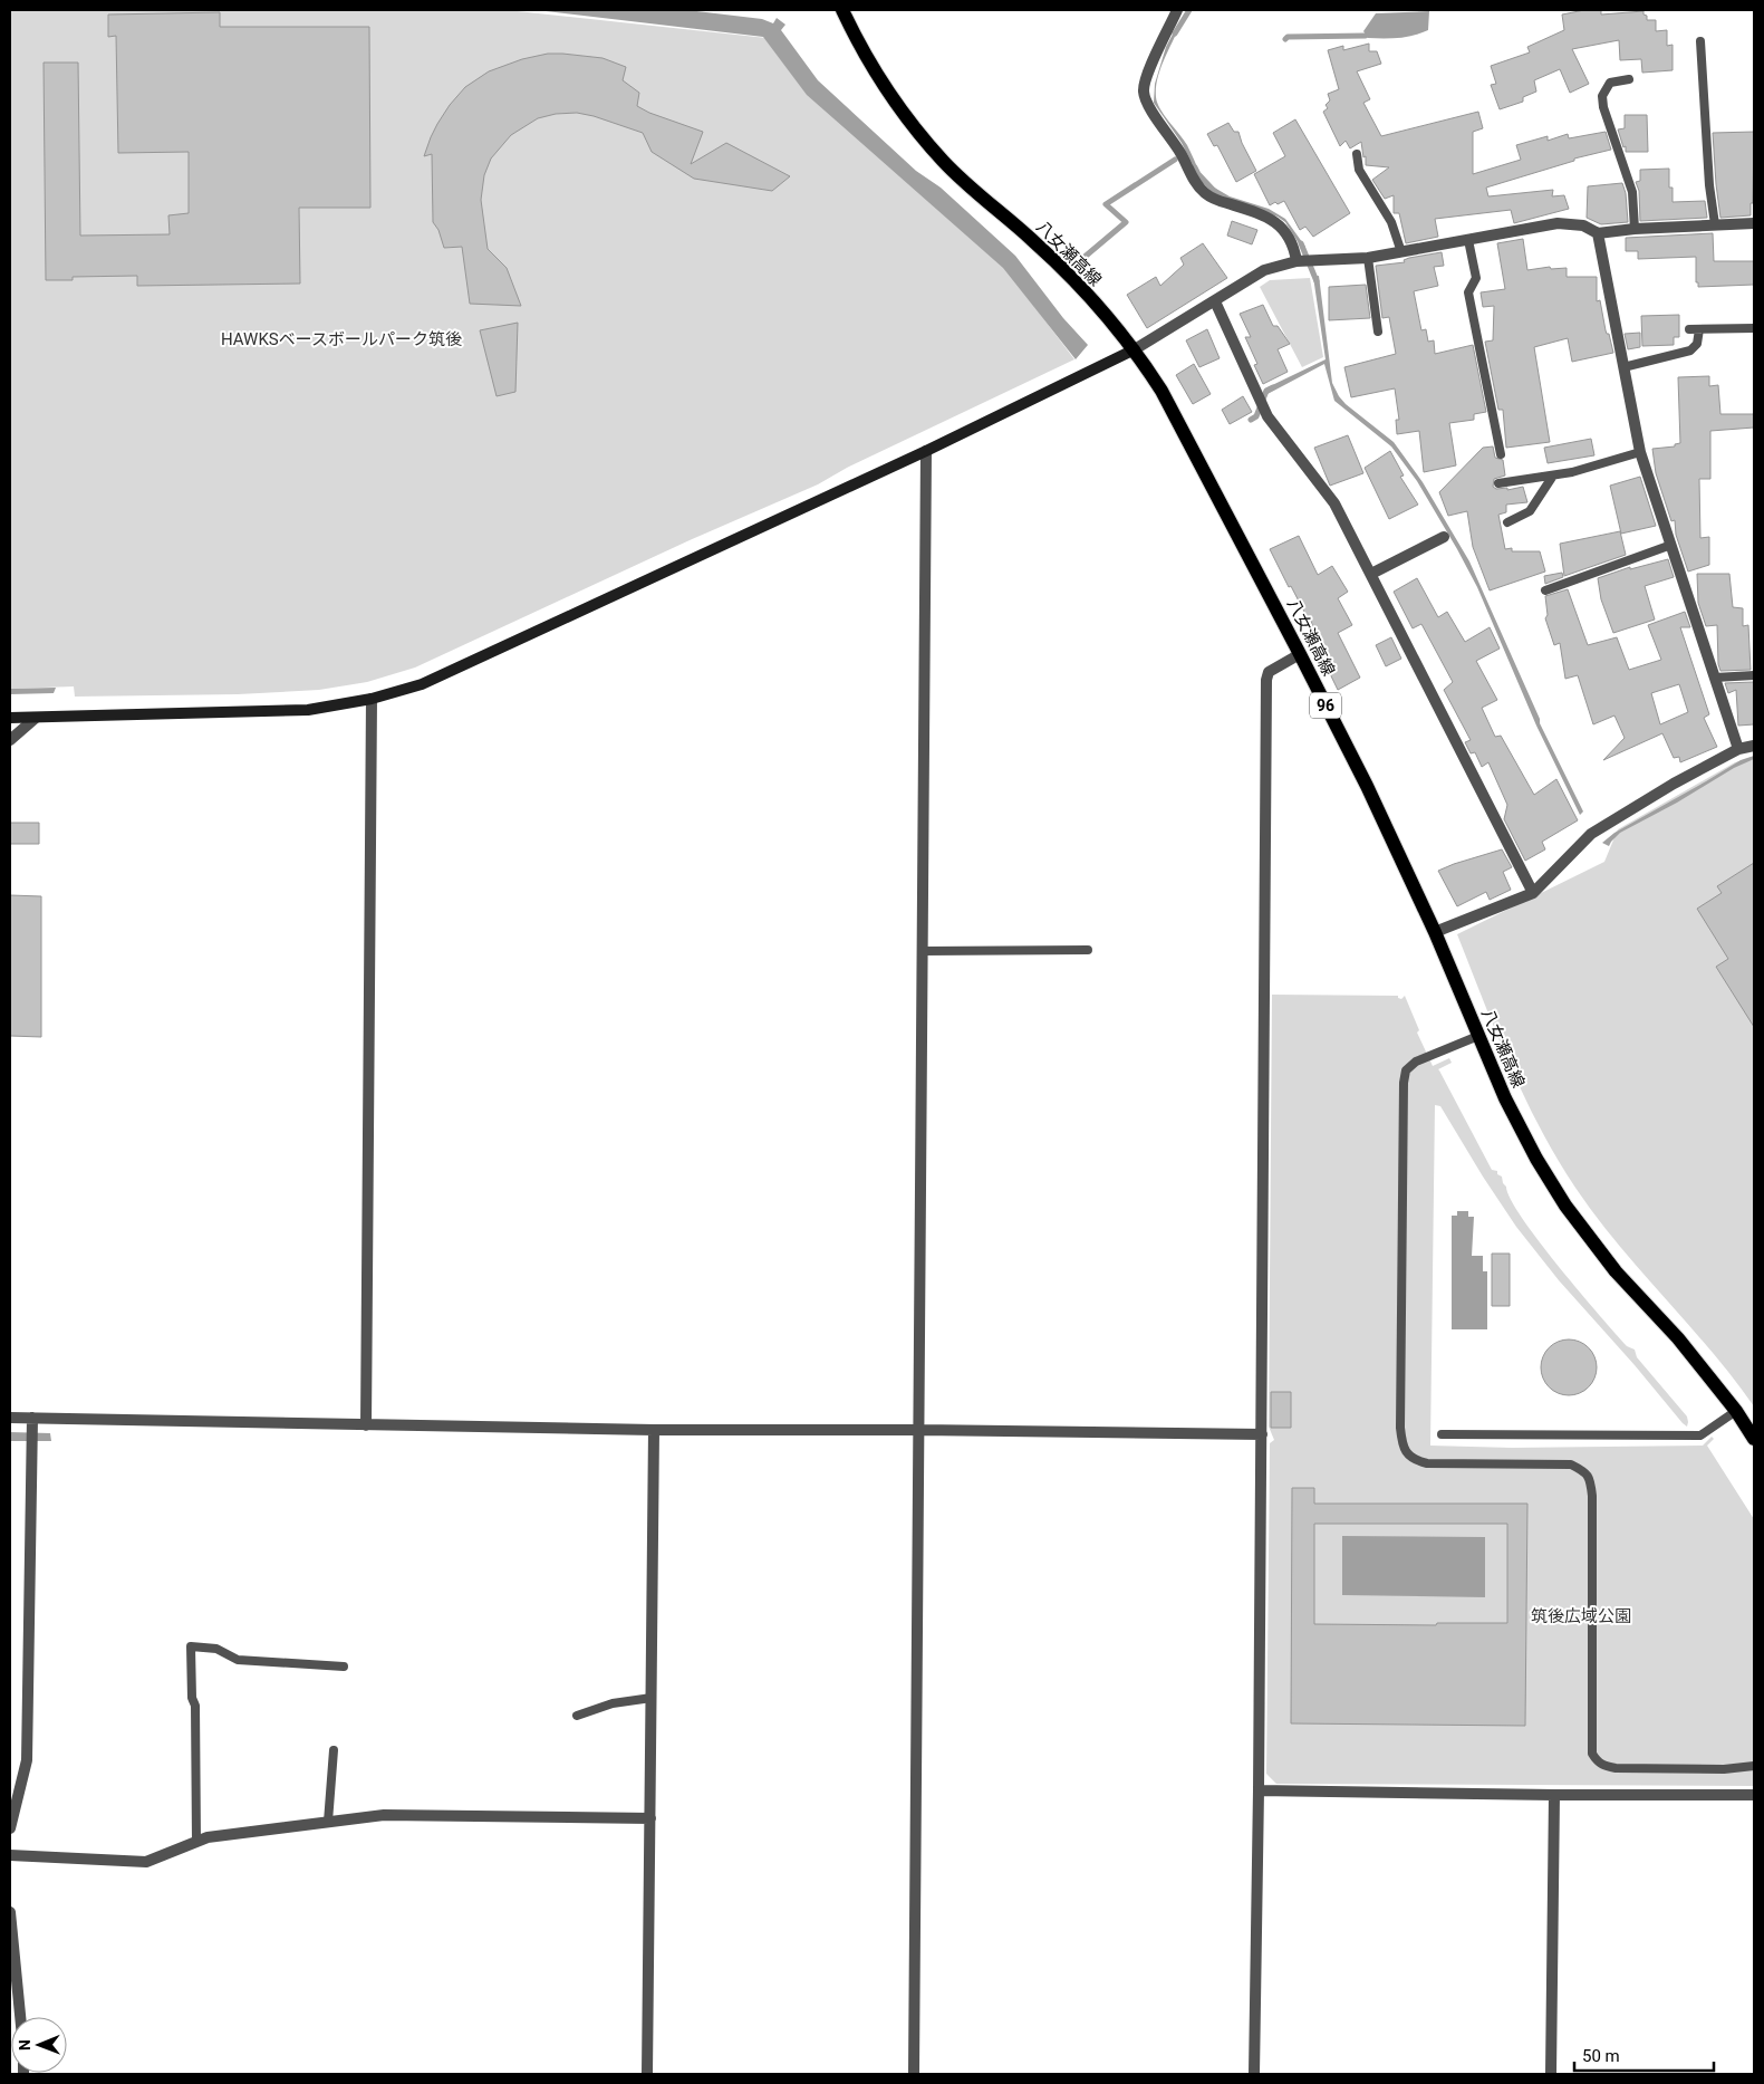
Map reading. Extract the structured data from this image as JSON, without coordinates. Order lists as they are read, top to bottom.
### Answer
{
  "streets": {
    "main road": ["八女瀬高線", "96"]
  },
  "parks": ["HAWKSベースボールパーク筑後", "筑後広域公園"],
  "scale_bar": "50 m",
  "north": "left"
}
